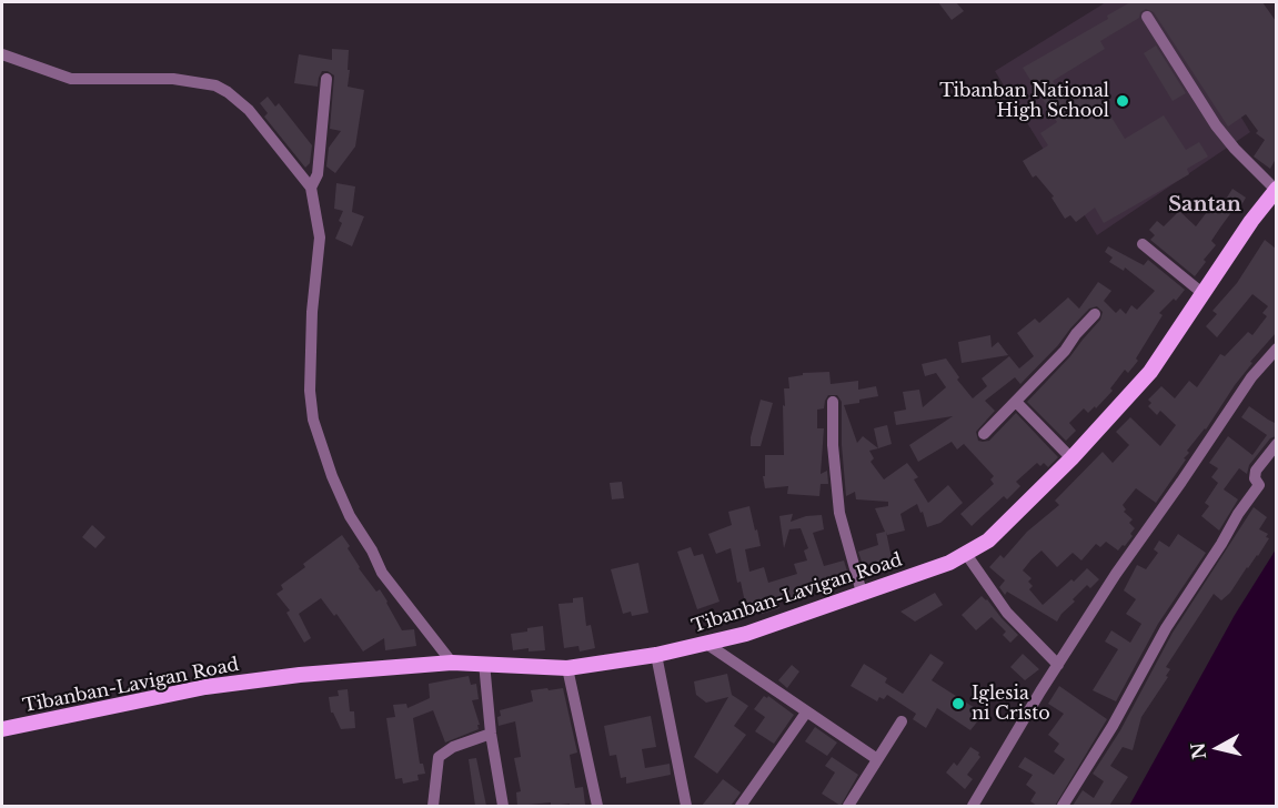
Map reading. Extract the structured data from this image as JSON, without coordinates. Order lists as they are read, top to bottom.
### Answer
{
  "streets": {
    "main road": ["Tibanban-Lavigan Road"]
  },
  "districts": ["Santan"],
  "places": ["Tibanban National High School", "Iglesia ni Cristo"],
  "north": "left"
}
